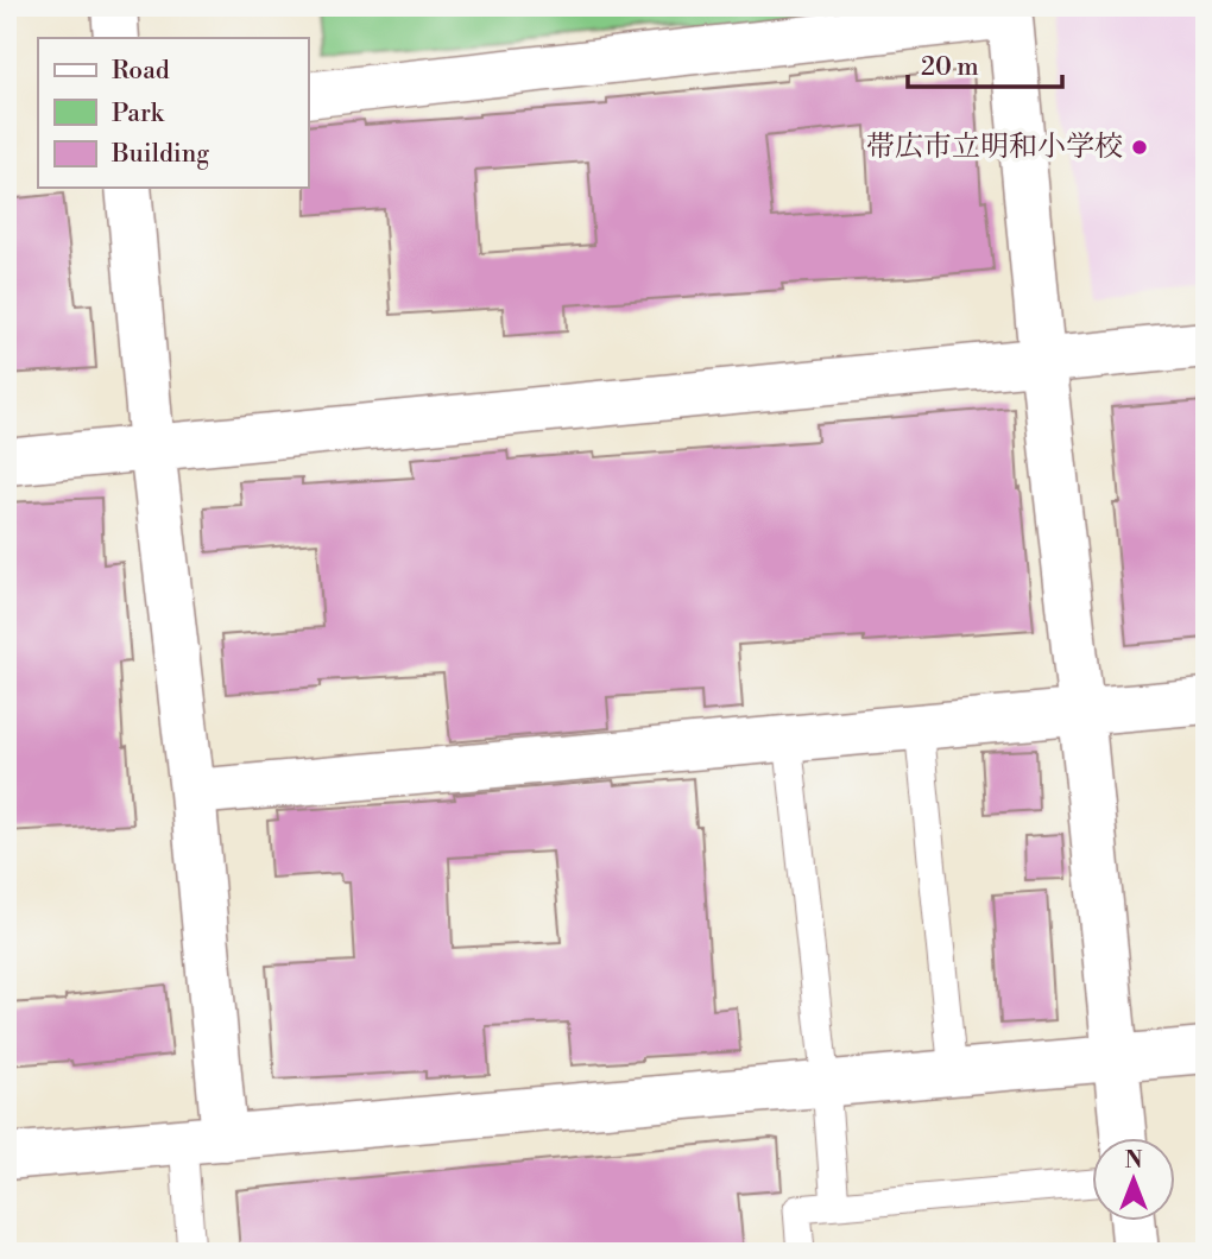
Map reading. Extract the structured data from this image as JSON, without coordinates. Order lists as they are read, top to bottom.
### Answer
{
  "places": ["帯広市立明和小学校"],
  "legend": ["Road", "Park", "Building"],
  "scale_bar": "20 m",
  "north": "top"
}
